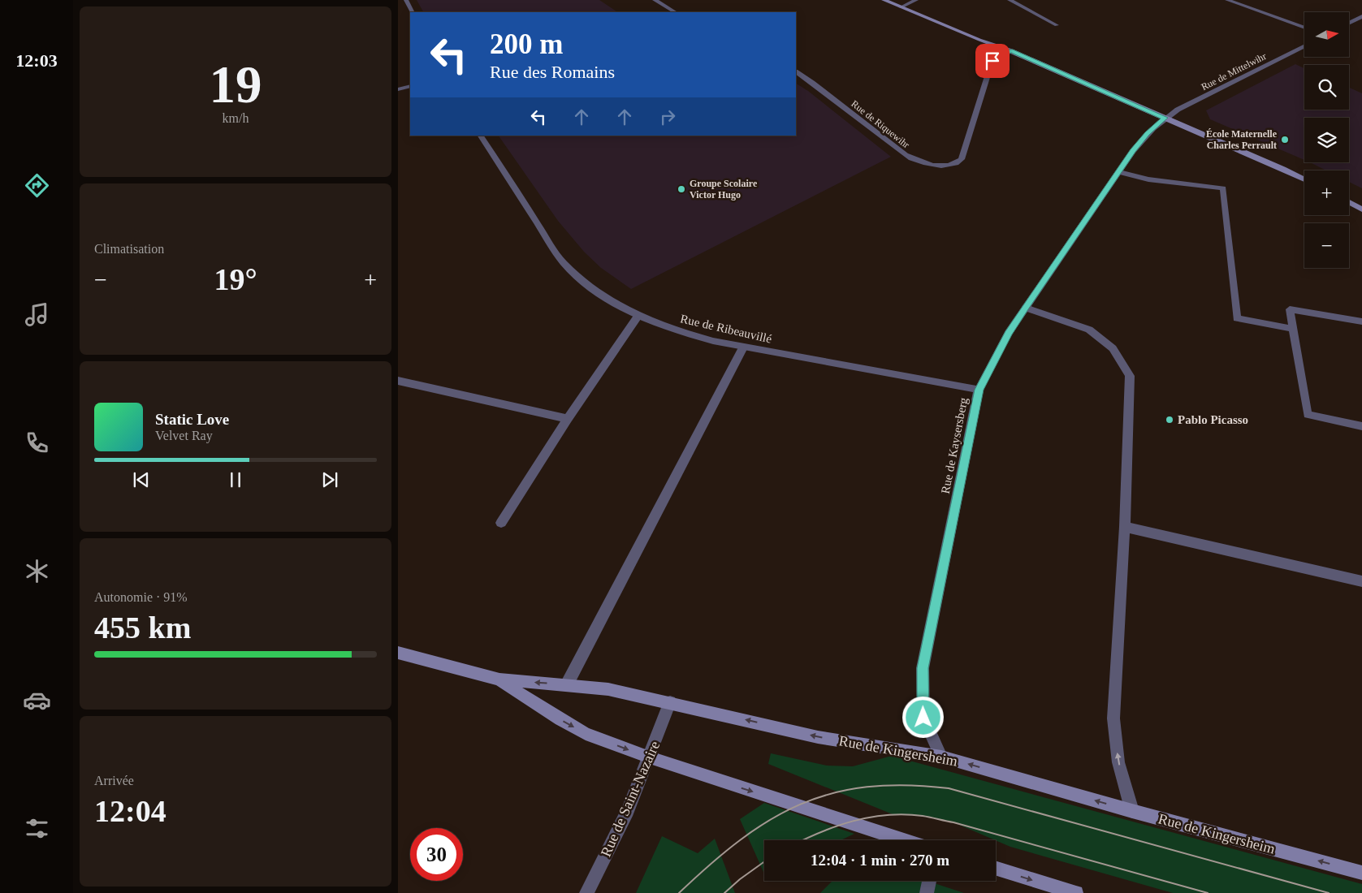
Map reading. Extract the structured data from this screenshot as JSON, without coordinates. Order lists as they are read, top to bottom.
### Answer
{
  "streets": {
    "main road": ["Rue de Kingersheim"],
    "street": [
      "Rue de Mittelwihr",
      "Rue de Riquewihr",
      "Rue de Ribeauvillé",
      "Rue de Kaysersberg",
      "Rue de Saint-Nazaire"
    ]
  },
  "crossings": [
    ["Rue de Mittelwihr", "Rue de Kaysersberg"],
    ["Rue de Ribeauvillé", "Rue de Kaysersberg"],
    ["Rue de Kaysersberg", "Rue de Kingersheim"],
    ["Rue de Kingersheim", "Rue de Saint-Nazaire"]
  ],
  "places": ["École Maternelle Charles Perrault", "Groupe Scolaire Victor Hugo", "Pablo Picasso"],
  "north": "right",
  "page": {
    "tabs": "12:03",
    "tile": [
      ["19", "km/h"],
      "Climatisation",
      ["Autonomie · 91%", "455 km"],
      ["Arrivée", "12:04"]
    ],
    "map_buttons": ["+", "−"],
    "turn": ["200 m", "Rue des Romains"],
    "heat": ["−", "19°", "+"],
    "song": ["Static Love", "Velvet Ray"],
    "limit": "30",
    "trip": "12:04 · 1 min · 270 m"
  }
}
